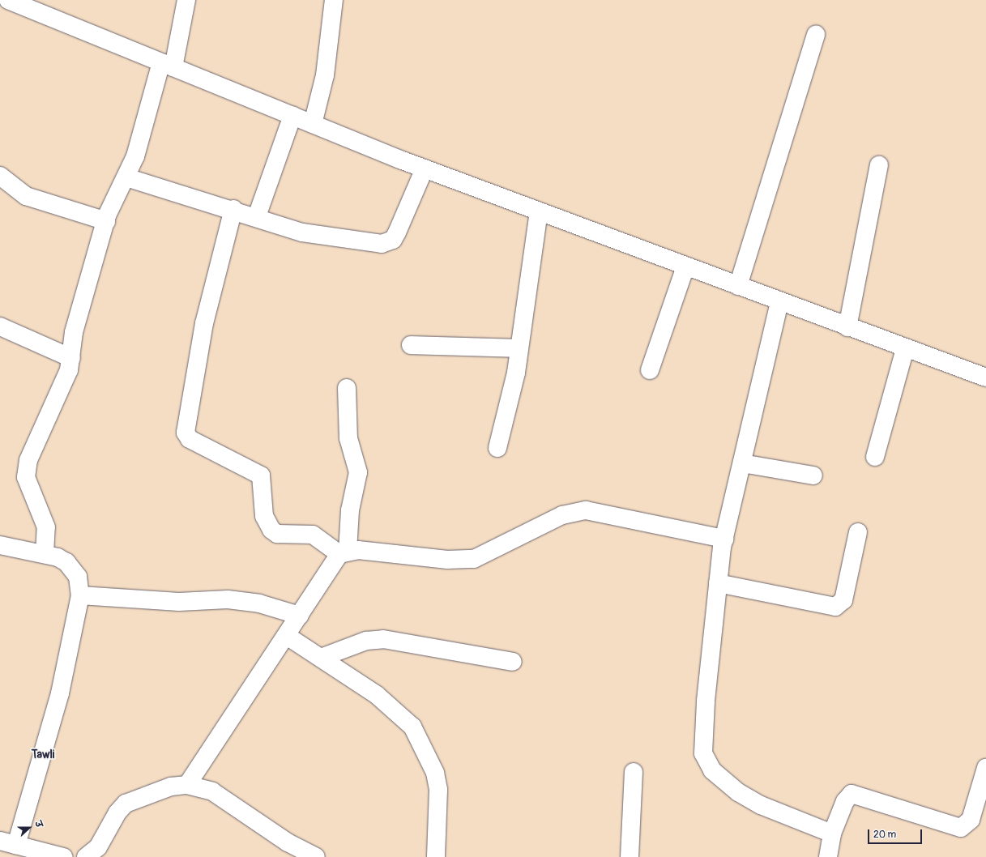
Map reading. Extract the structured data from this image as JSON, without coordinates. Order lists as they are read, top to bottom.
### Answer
{
  "districts": ["Tawli"],
  "scale_bar": "20 m",
  "north": "right"
}
